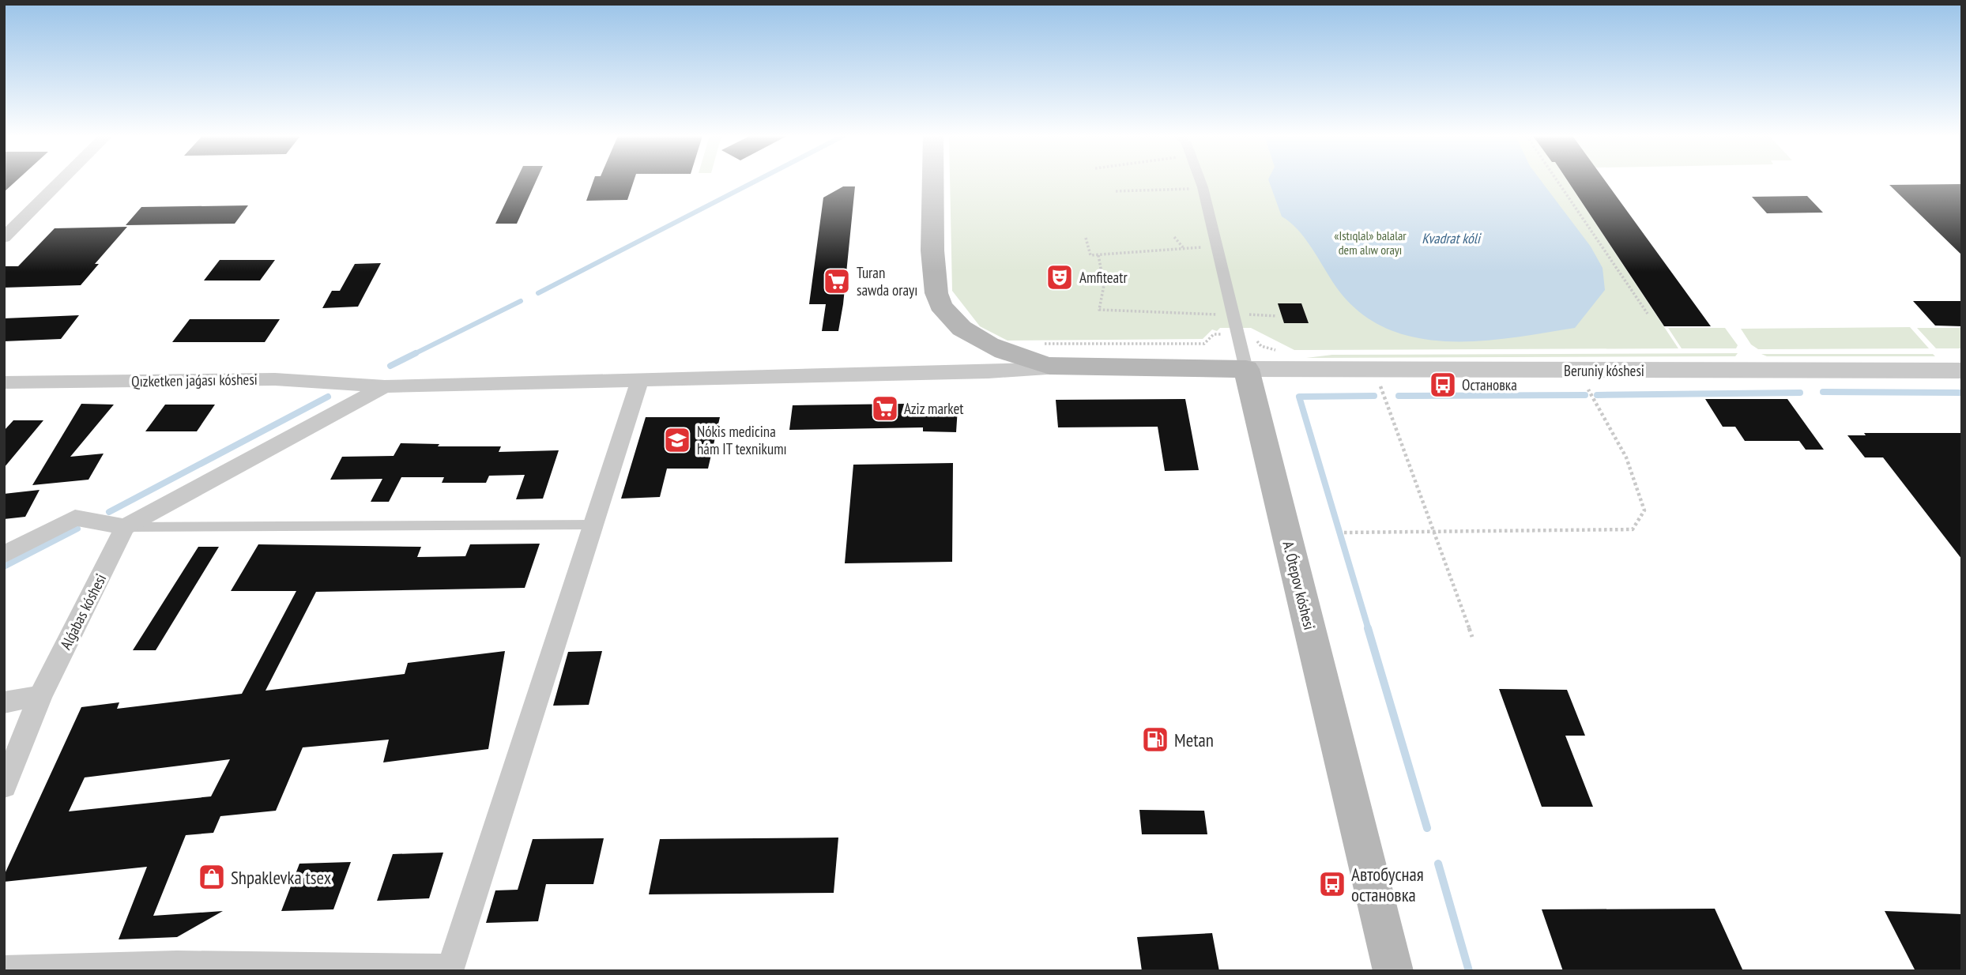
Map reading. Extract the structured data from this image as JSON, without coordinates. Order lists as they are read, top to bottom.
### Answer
{
  "streets": {
    "main road": ["A. Ótepov kóshesi"],
    "street": ["Beruniy kóshesi", "Qızketken jaǵası kóshesi", "Alǵabas kóshesi"]
  },
  "crossings": [
    ["Beruniy kóshesi", "A. Ótepov kóshesi"]
  ],
  "water": ["Kvadrat kóli"],
  "parks": ["«Istıqlal» balalar dem alıw orayı"],
  "places": {
    "theatre": ["Amfiteatr"],
    "supermarket": ["Turan sawda orayı", "Aziz market"],
    "bus stop": ["Остановка", "Автобусная остановка"],
    "school or university": ["Nókis medicina hám IT texnikumı"],
    "fuel station": ["Metan"],
    "shop": ["Shpaklevka tsex"]
  }
}
